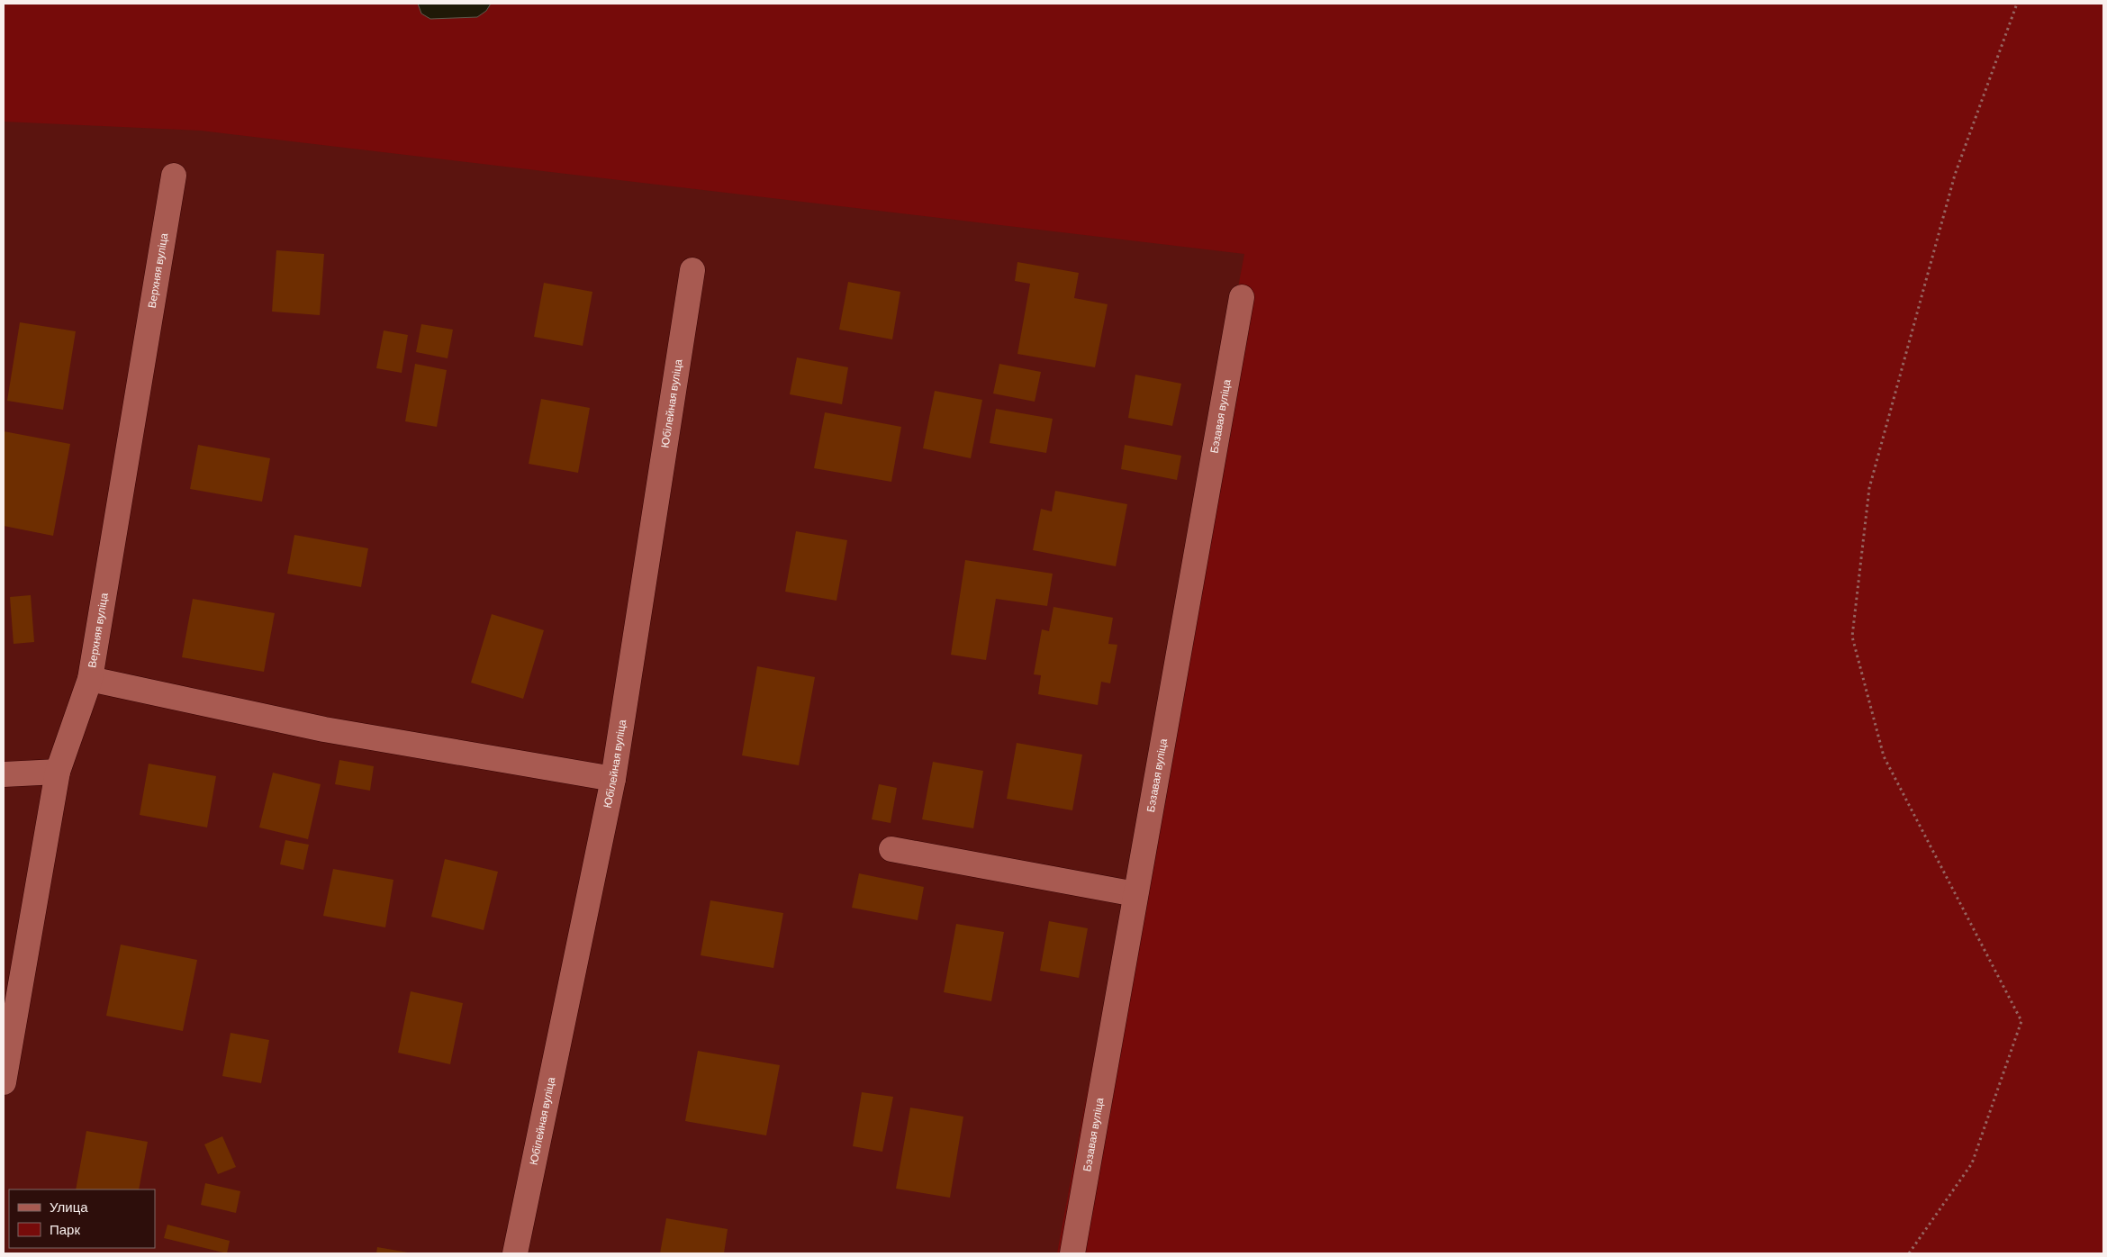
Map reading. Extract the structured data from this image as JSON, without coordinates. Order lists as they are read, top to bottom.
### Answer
{
  "streets": {
    "street": ["Верхняя вуліца", "Юбілейная вуліца", "Бэзавая вуліца"]
  },
  "legend": ["Улица", "Парк"]
}
